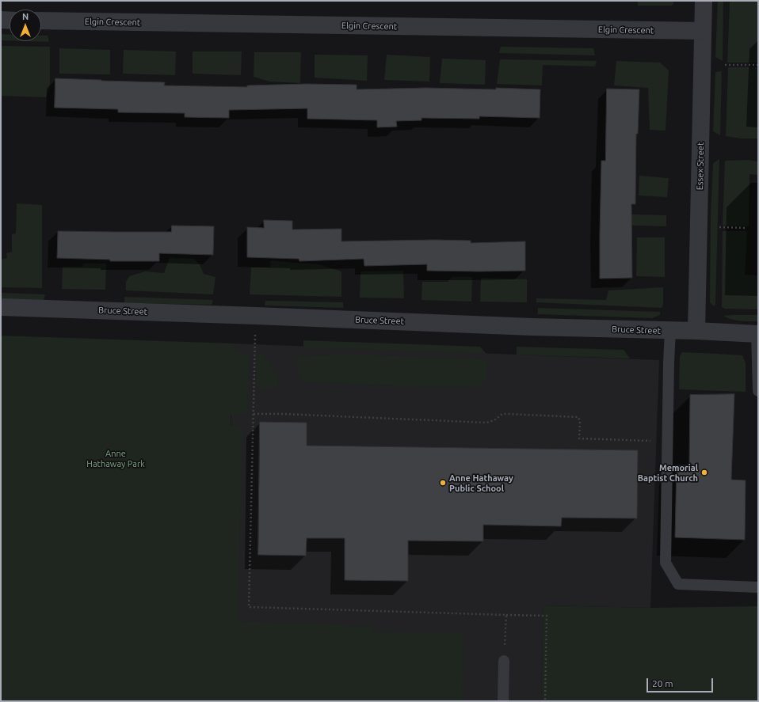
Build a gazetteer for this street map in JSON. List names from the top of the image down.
{
  "streets": {
    "street": ["Elgin Crescent", "Essex Street", "Bruce Street"]
  },
  "crossings": [
    ["Elgin Crescent", "Essex Street"],
    ["Essex Street", "Bruce Street"]
  ],
  "parks": ["Anne Hathaway Park"],
  "places": ["Memorial Baptist Church", "Anne Hathaway Public School"],
  "scale_bar": "20 m",
  "north": "top"
}
